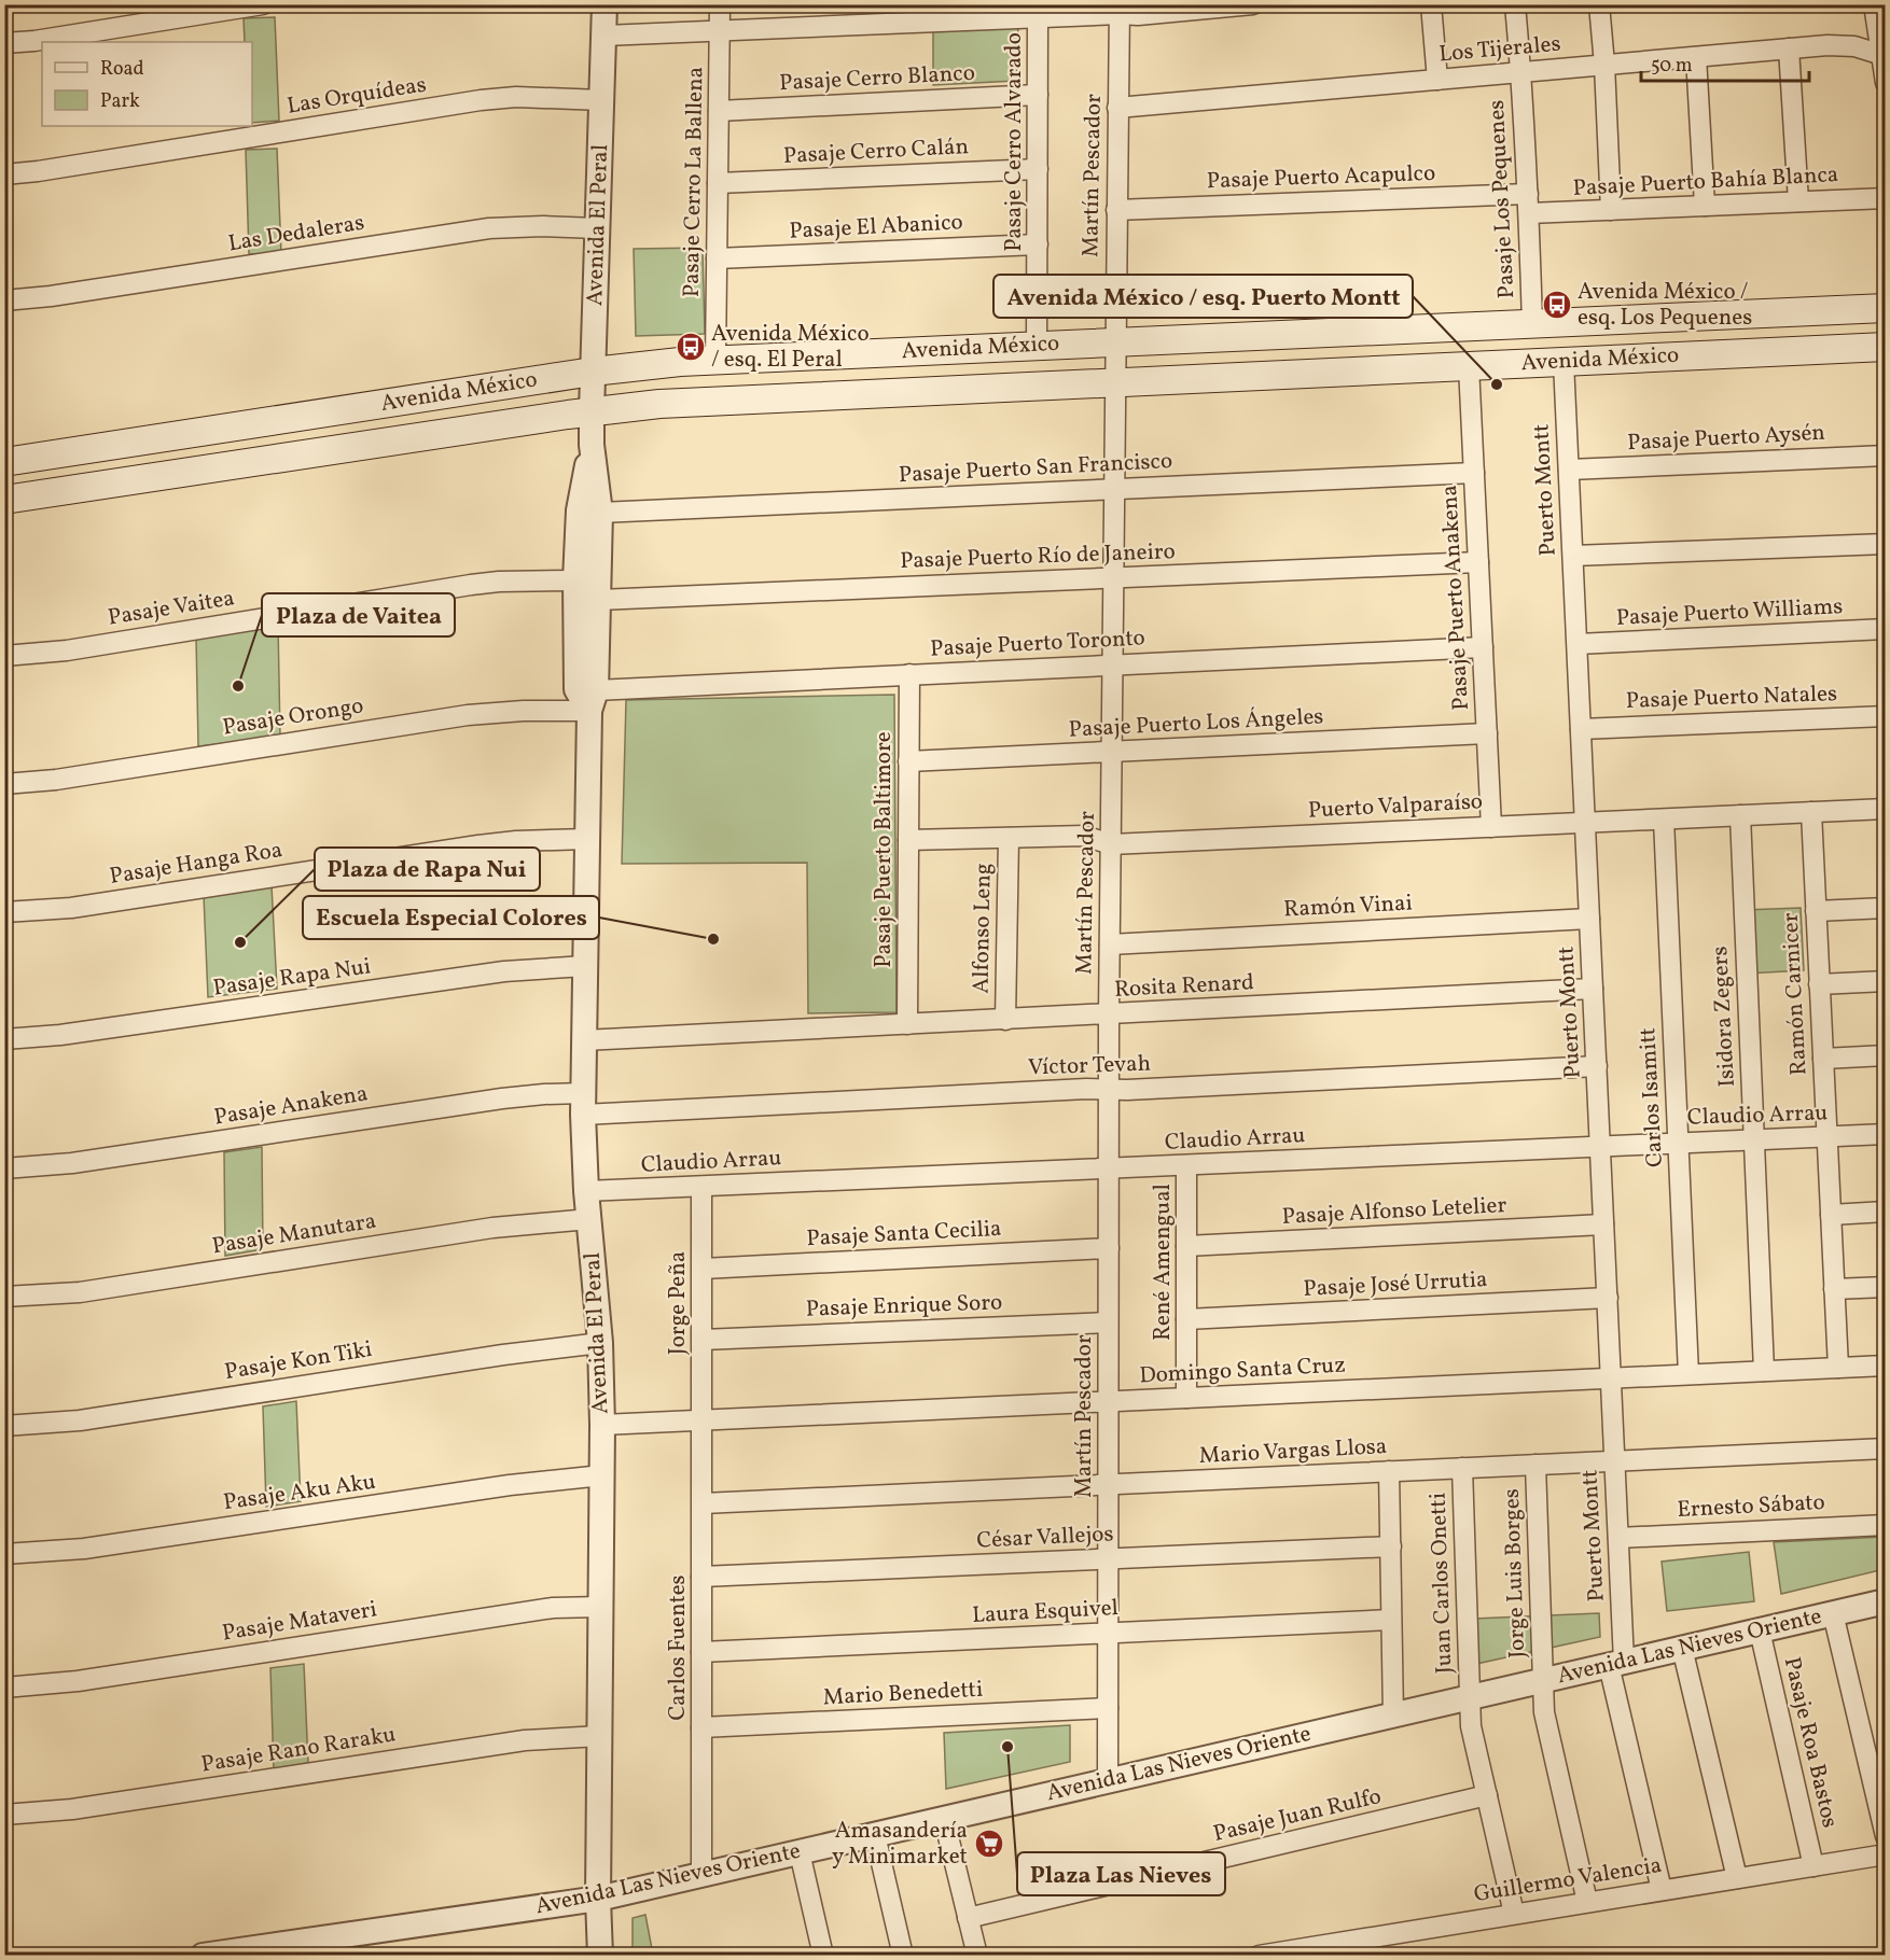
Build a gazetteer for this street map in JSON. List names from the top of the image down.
{
  "streets": {
    "main road": ["Avenida México"],
    "street": [
      "Los Tijerales",
      "Pasaje Cerro Blanco",
      "Las Orquídeas",
      "Pasaje Cerro Alvarado",
      "Pasaje Cerro Calán",
      "Martín Pescador",
      "Pasaje Puerto Acapulco",
      "Pasaje Cerro La Ballena",
      "Pasaje Puerto Bahía Blanca",
      "Pasaje Los Pequenes",
      "Avenida El Peral",
      "Pasaje El Abanico",
      "Las Dedaleras",
      "Pasaje Puerto Aysén",
      "Pasaje Puerto San Francisco",
      "Puerto Montt",
      "Pasaje Puerto Río de Janeiro",
      "Pasaje Puerto Anakena",
      "Pasaje Vaitea",
      "Pasaje Puerto Williams",
      "Pasaje Puerto Toronto",
      "Pasaje Puerto Natales",
      "Pasaje Orongo",
      "Pasaje Puerto Los Ángeles",
      "Puerto Valparaíso",
      "Pasaje Puerto Baltimore",
      "Pasaje Hanga Roa",
      "Ramón Vinai",
      "Alfonso Leng",
      "Pasaje Rapa Nui",
      "Rosita Renard",
      "Ramón Carnicer",
      "Isidora Zegers",
      "Víctor Tevah",
      "Carlos Isamitt",
      "Pasaje Anakena",
      "Claudio Arrau",
      "Pasaje Alfonso Letelier",
      "Pasaje Manutara",
      "Pasaje Santa Cecilia",
      "René Amengual",
      "Pasaje José Urrutia",
      "Jorge Peña",
      "Pasaje Enrique Soro",
      "Pasaje Kon Tiki",
      "Domingo Santa Cruz",
      "Mario Vargas Llosa",
      "Pasaje Aku Aku",
      "Ernesto Sábato",
      "César Vallejos",
      "Jorge Luis Borges",
      "Juan Carlos Onetti",
      "Laura Esquivel",
      "Pasaje Mataveri",
      "Avenida Las Nieves Oriente",
      "Carlos Fuentes",
      "Mario Benedetti",
      "Pasaje Roa Bastos",
      "Pasaje Rano Raraku",
      "Pasaje Juan Rulfo",
      "Guillermo Valencia"
    ]
  },
  "crossings": [
    ["Los Tijerales", "Martín Pescador"],
    ["Los Tijerales", "Pasaje Los Pequenes"],
    ["Pasaje Cerro Blanco", "Pasaje Cerro Alvarado"],
    ["Pasaje Cerro Blanco", "Pasaje Cerro La Ballena"],
    ["Las Orquídeas", "Avenida El Peral"],
    ["Pasaje Cerro Alvarado", "Pasaje Cerro Calán"],
    ["Pasaje Cerro Alvarado", "Pasaje El Abanico"],
    ["Pasaje Cerro Alvarado", "Avenida México"],
    ["Pasaje Cerro Calán", "Pasaje Cerro La Ballena"],
    ["Martín Pescador", "Pasaje Puerto Acapulco"],
    ["Martín Pescador", "Avenida México"],
    ["Martín Pescador", "Pasaje Puerto San Francisco"],
    ["Martín Pescador", "Pasaje Puerto Río de Janeiro"],
    ["Martín Pescador", "Pasaje Puerto Toronto"],
    ["Martín Pescador", "Pasaje Puerto Los Ángeles"],
    ["Martín Pescador", "Puerto Valparaíso"],
    ["Martín Pescador", "Ramón Vinai"],
    ["Martín Pescador", "Rosita Renard"],
    ["Martín Pescador", "Víctor Tevah"],
    ["Martín Pescador", "Claudio Arrau"],
    ["Martín Pescador", "Pasaje Santa Cecilia"],
    ["Martín Pescador", "Pasaje Enrique Soro"],
    ["Martín Pescador", "Domingo Santa Cruz"],
    ["Martín Pescador", "Mario Vargas Llosa"],
    ["Martín Pescador", "César Vallejos"],
    ["Martín Pescador", "Laura Esquivel"],
    ["Martín Pescador", "Avenida Las Nieves Oriente"],
    ["Martín Pescador", "Mario Benedetti"],
    ["Pasaje Puerto Acapulco", "Pasaje Los Pequenes"],
    ["Pasaje Cerro La Ballena", "Pasaje El Abanico"],
    ["Pasaje Cerro La Ballena", "Avenida México"],
    ["Pasaje Puerto Bahía Blanca", "Pasaje Los Pequenes"],
    ["Pasaje Los Pequenes", "Avenida México"],
    ["Avenida El Peral", "Las Dedaleras"],
    ["Avenida El Peral", "Avenida México"],
    ["Avenida El Peral", "Pasaje Puerto San Francisco"],
    ["Avenida El Peral", "Pasaje Puerto Río de Janeiro"],
    ["Avenida El Peral", "Pasaje Vaitea"],
    ["Avenida El Peral", "Pasaje Puerto Toronto"],
    ["Avenida El Peral", "Pasaje Orongo"],
    ["Avenida El Peral", "Pasaje Hanga Roa"],
    ["Avenida El Peral", "Pasaje Rapa Nui"],
    ["Avenida El Peral", "Rosita Renard"],
    ["Avenida El Peral", "Víctor Tevah"],
    ["Avenida El Peral", "Pasaje Anakena"],
    ["Avenida El Peral", "Claudio Arrau"],
    ["Avenida El Peral", "Pasaje Manutara"],
    ["Avenida El Peral", "Pasaje Kon Tiki"],
    ["Avenida El Peral", "Domingo Santa Cruz"],
    ["Avenida El Peral", "Pasaje Aku Aku"],
    ["Avenida El Peral", "Pasaje Mataveri"],
    ["Avenida El Peral", "Avenida Las Nieves Oriente"],
    ["Avenida El Peral", "Pasaje Rano Raraku"],
    ["Avenida México", "Puerto Montt"],
    ["Avenida México", "Pasaje Puerto Anakena"],
    ["Pasaje Puerto Aysén", "Puerto Montt"],
    ["Pasaje Puerto San Francisco", "Pasaje Puerto Anakena"],
    ["Puerto Montt", "Pasaje Puerto Williams"],
    ["Puerto Montt", "Pasaje Puerto Natales"],
    ["Puerto Montt", "Puerto Valparaíso"],
    ["Puerto Montt", "Ramón Vinai"],
    ["Puerto Montt", "Rosita Renard"],
    ["Puerto Montt", "Víctor Tevah"],
    ["Puerto Montt", "Claudio Arrau"],
    ["Puerto Montt", "Pasaje Alfonso Letelier"],
    ["Puerto Montt", "Pasaje José Urrutia"],
    ["Puerto Montt", "Domingo Santa Cruz"],
    ["Puerto Montt", "Mario Vargas Llosa"],
    ["Puerto Montt", "Ernesto Sábato"],
    ["Puerto Montt", "Avenida Las Nieves Oriente"],
    ["Puerto Montt", "Guillermo Valencia"],
    ["Pasaje Puerto Río de Janeiro", "Pasaje Puerto Anakena"],
    ["Pasaje Puerto Anakena", "Pasaje Puerto Toronto"],
    ["Pasaje Puerto Anakena", "Pasaje Puerto Los Ángeles"],
    ["Pasaje Puerto Anakena", "Puerto Valparaíso"],
    ["Pasaje Puerto Toronto", "Pasaje Orongo"],
    ["Pasaje Puerto Toronto", "Pasaje Puerto Baltimore"],
    ["Pasaje Puerto Los Ángeles", "Pasaje Puerto Baltimore"],
    ["Puerto Valparaíso", "Pasaje Puerto Baltimore"],
    ["Puerto Valparaíso", "Alfonso Leng"],
    ["Puerto Valparaíso", "Ramón Carnicer"],
    ["Puerto Valparaíso", "Isidora Zegers"],
    ["Puerto Valparaíso", "Carlos Isamitt"],
    ["Pasaje Puerto Baltimore", "Rosita Renard"],
    ["Alfonso Leng", "Rosita Renard"],
    ["Ramón Carnicer", "Claudio Arrau"],
    ["Ramón Carnicer", "Domingo Santa Cruz"],
    ["Isidora Zegers", "Claudio Arrau"],
    ["Isidora Zegers", "Domingo Santa Cruz"],
    ["Víctor Tevah", "Pasaje Anakena"],
    ["Carlos Isamitt", "Claudio Arrau"],
    ["Carlos Isamitt", "Domingo Santa Cruz"],
    ["Claudio Arrau", "René Amengual"],
    ["Claudio Arrau", "Jorge Peña"],
    ["Pasaje Alfonso Letelier", "René Amengual"],
    ["Pasaje Santa Cecilia", "Jorge Peña"],
    ["René Amengual", "Pasaje José Urrutia"],
    ["René Amengual", "Domingo Santa Cruz"],
    ["Jorge Peña", "Pasaje Enrique Soro"],
    ["Jorge Peña", "Domingo Santa Cruz"],
    ["Jorge Peña", "Carlos Fuentes"],
    ["Domingo Santa Cruz", "Carlos Fuentes"],
    ["Mario Vargas Llosa", "Jorge Luis Borges"],
    ["Mario Vargas Llosa", "Juan Carlos Onetti"],
    ["Mario Vargas Llosa", "Carlos Fuentes"],
    ["César Vallejos", "Carlos Fuentes"],
    ["Jorge Luis Borges", "Avenida Las Nieves Oriente"],
    ["Jorge Luis Borges", "Guillermo Valencia"],
    ["Juan Carlos Onetti", "Avenida Las Nieves Oriente"],
    ["Juan Carlos Onetti", "Pasaje Juan Rulfo"],
    ["Juan Carlos Onetti", "Guillermo Valencia"],
    ["Laura Esquivel", "Carlos Fuentes"],
    ["Avenida Las Nieves Oriente", "Carlos Fuentes"],
    ["Avenida Las Nieves Oriente", "Pasaje Roa Bastos"],
    ["Carlos Fuentes", "Mario Benedetti"],
    ["Pasaje Roa Bastos", "Guillermo Valencia"]
  ],
  "places": {
    "bus stop": ["Avenida México / esq. Los Pequenes", "Avenida México / esq. El Peral"],
    "other": [
      "Avenida México / esq. Puerto Montt",
      "Plaza de Vaitea",
      "Escuela Especial Colores",
      "Plaza de Rapa Nui",
      "Plaza Las Nieves"
    ],
    "supermarket": ["Amasandería y Minimarket"]
  },
  "legend": ["Road", "Park"],
  "scale_bar": "50 m"
}
